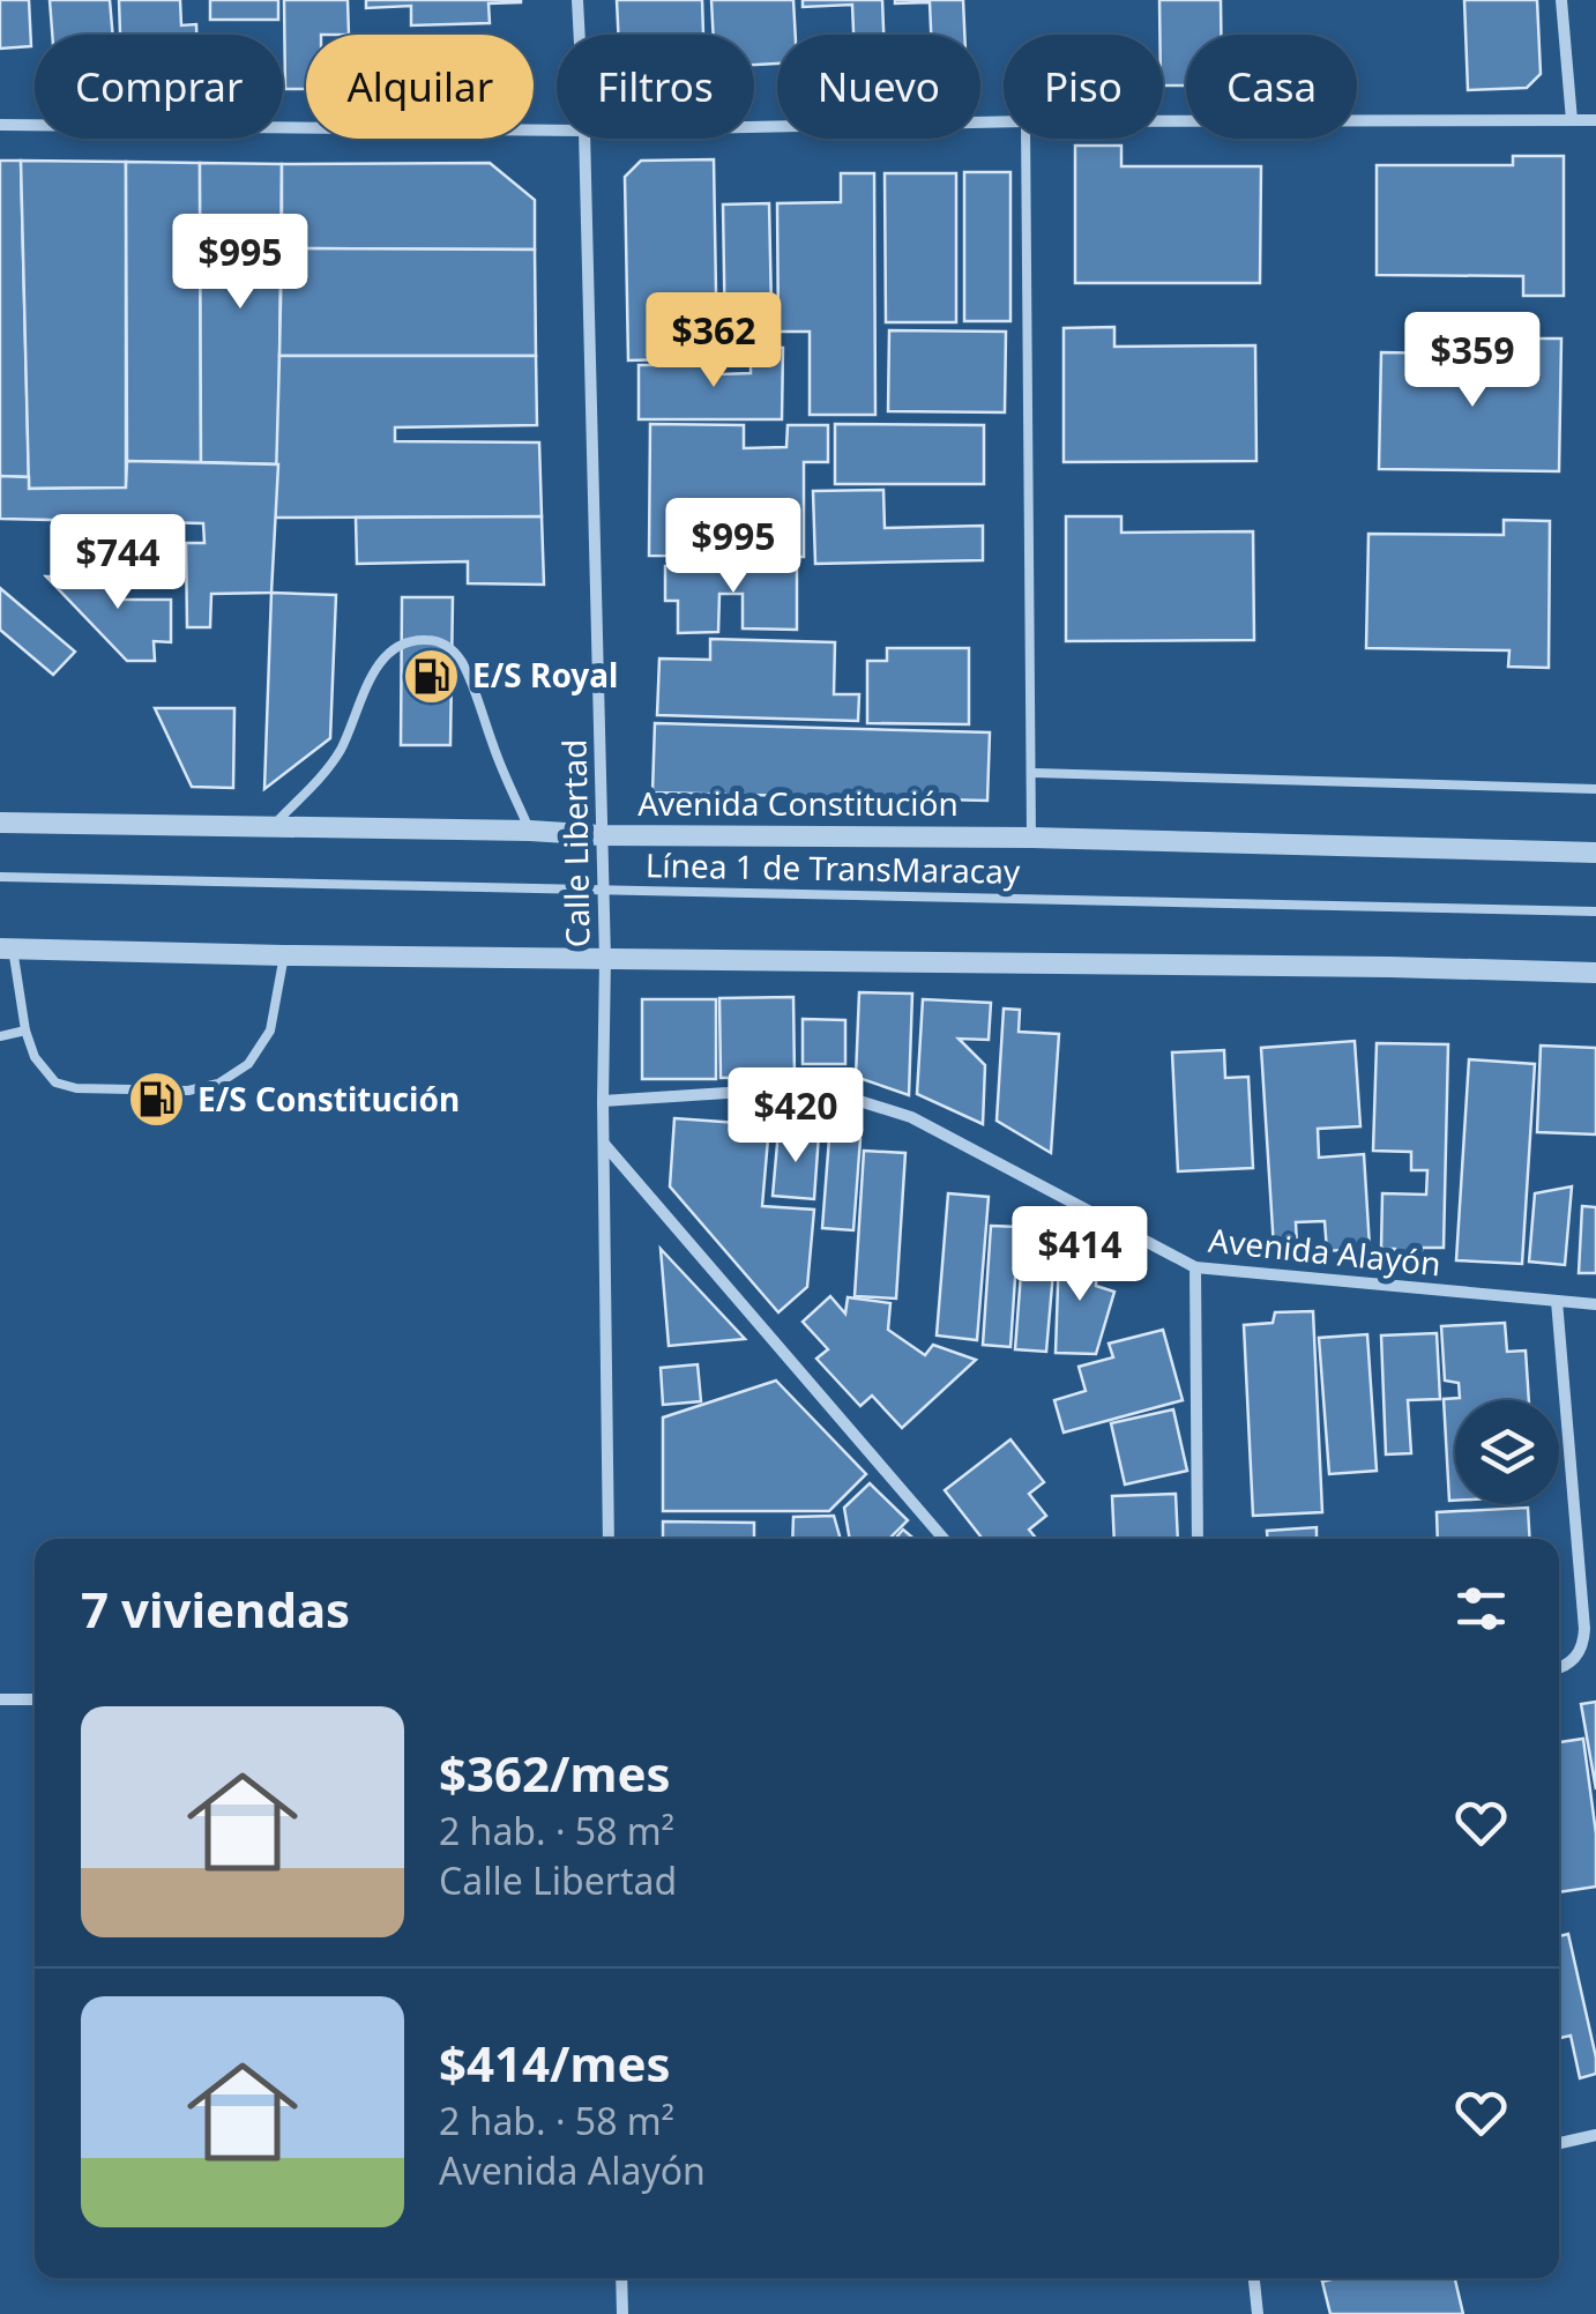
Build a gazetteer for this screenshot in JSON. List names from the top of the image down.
{
  "streets": {
    "street": ["Avenida Constitución", "Calle Libertad", "Avenida Alayón"],
    "lane": ["Línea 1 de TransMaracay"]
  },
  "crossings": [
    ["Avenida Constitución", "Calle Libertad"],
    ["Calle Libertad", "Línea 1 de TransMaracay"],
    ["Calle Libertad", "Avenida Alayón"]
  ],
  "places": {
    "fuel station": ["E/S Royal", "E/S Constitución"]
  },
  "page": {
    "chip": [
      "Comprar",
      "Alquilar",
      "Filtros",
      "Nuevo",
      "Piso",
      "Casa"
    ],
    "price": [
      "$995",
      "$362",
      "$359",
      "$995",
      "$744",
      "$420",
      "$414"
    ],
    "heading": "7 viviendas",
    "list": [
      {
        "name": "$362/mes",
        "note": "2 hab. · 58 m² · Calle Libertad"
      },
      {
        "name": "$414/mes",
        "note": "2 hab. · 58 m² · Avenida Alayón"
      }
    ]
  }
}
